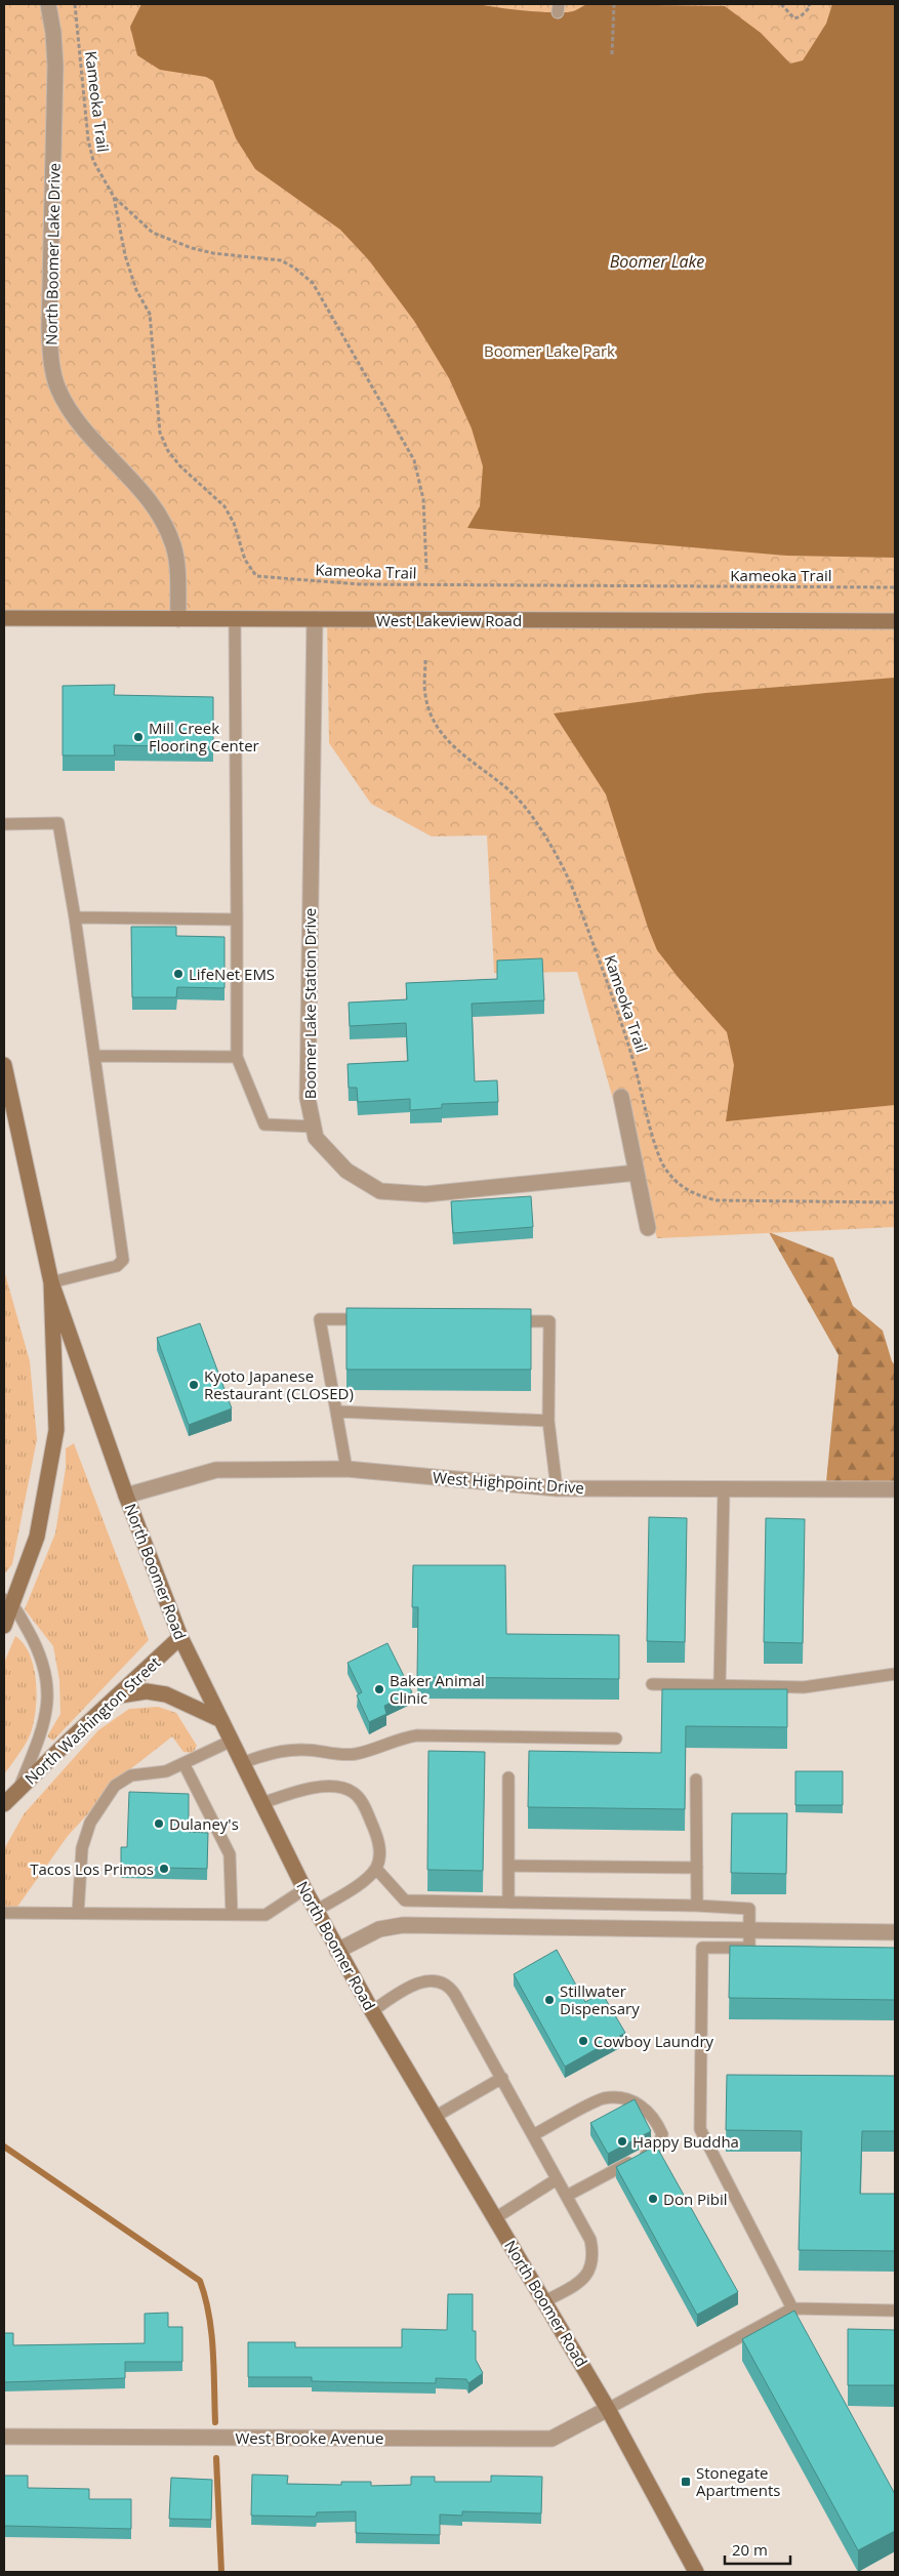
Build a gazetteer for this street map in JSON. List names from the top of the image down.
{
  "streets": {
    "main road": ["West Lakeview Road", "North Boomer Road", "North Washington Street"],
    "street": [
      "North Boomer Lake Drive",
      "Boomer Lake Station Drive",
      "West Highpoint Drive",
      "West Brooke Avenue"
    ],
    "path": ["Kameoka Trail"]
  },
  "crossings": [
    ["North Boomer Lake Drive", "West Lakeview Road"],
    ["West Lakeview Road", "Boomer Lake Station Drive"],
    ["West Highpoint Drive", "North Boomer Road"],
    ["North Boomer Road", "North Washington Street"],
    ["North Boomer Road", "West Brooke Avenue"]
  ],
  "water": ["Boomer Lake"],
  "parks": ["Boomer Lake Park"],
  "places": {
    "other": [
      "Mill Creek Flooring Center",
      "LifeNet EMS",
      "Kyoto Japanese Restaurant (CLOSED)",
      "Baker Animal Clinic",
      "Dulaney's",
      "Tacos Los Primos",
      "Stillwater Dispensary",
      "Cowboy Laundry",
      "Happy Buddha",
      "Don Pibil"
    ],
    "transit": ["Stonegate Apartments"]
  },
  "scale_bar": "20 m"
}
